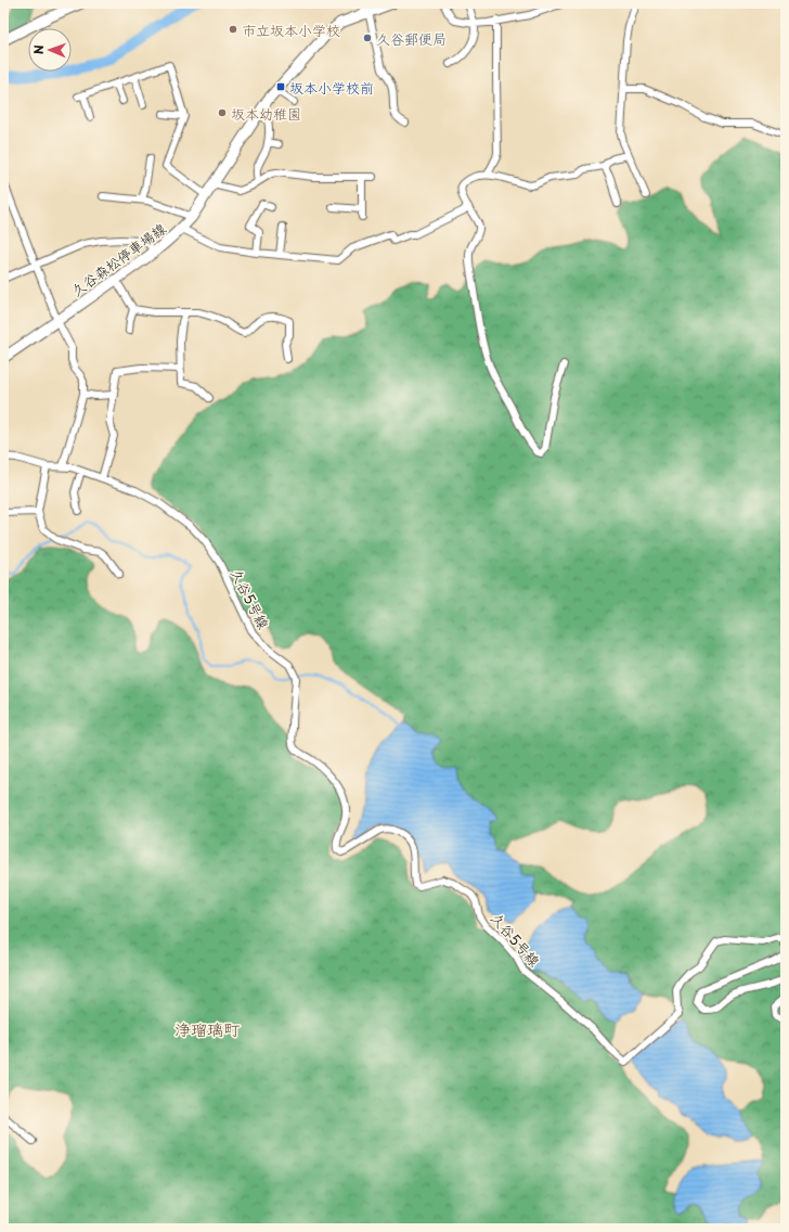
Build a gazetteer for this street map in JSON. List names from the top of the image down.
{
  "streets": {
    "main road": ["久谷森松停車場線"],
    "street": ["久谷5号線"]
  },
  "districts": ["浄瑠璃町"],
  "places": {
    "other": ["市立坂本小学校", "久谷郵便局", "坂本幼稚園"],
    "transit": ["坂本小学校前"]
  },
  "north": "left"
}
